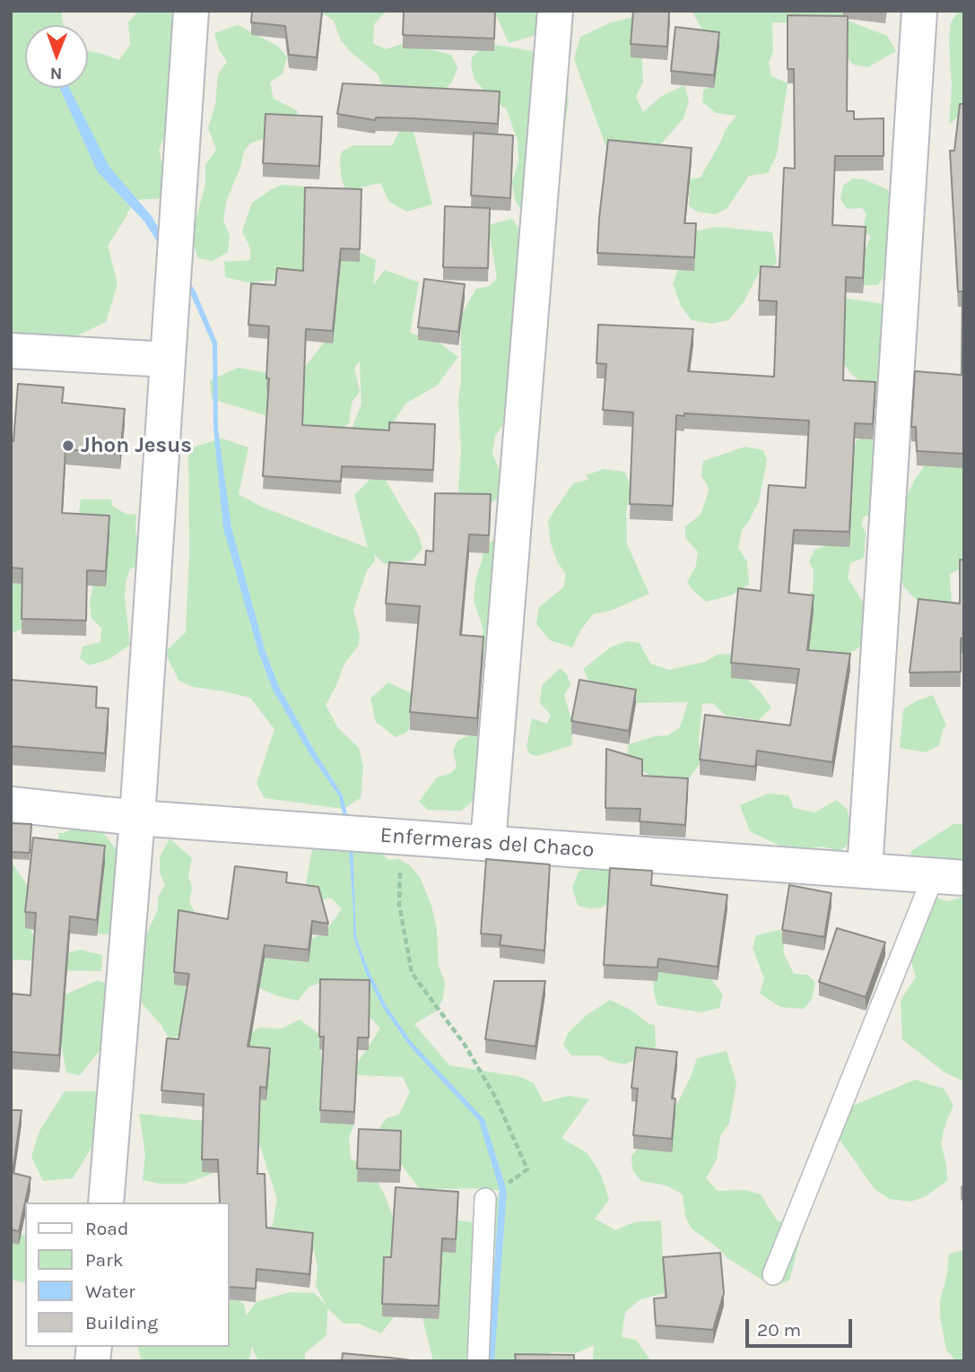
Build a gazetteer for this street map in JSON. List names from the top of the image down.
{
  "streets": {
    "street": ["Enfermeras del Chaco"]
  },
  "places": ["Jhon Jesus"],
  "legend": [
    "Road",
    "Park",
    "Water",
    "Building"
  ],
  "scale_bar": "20 m",
  "north": "bottom"
}
